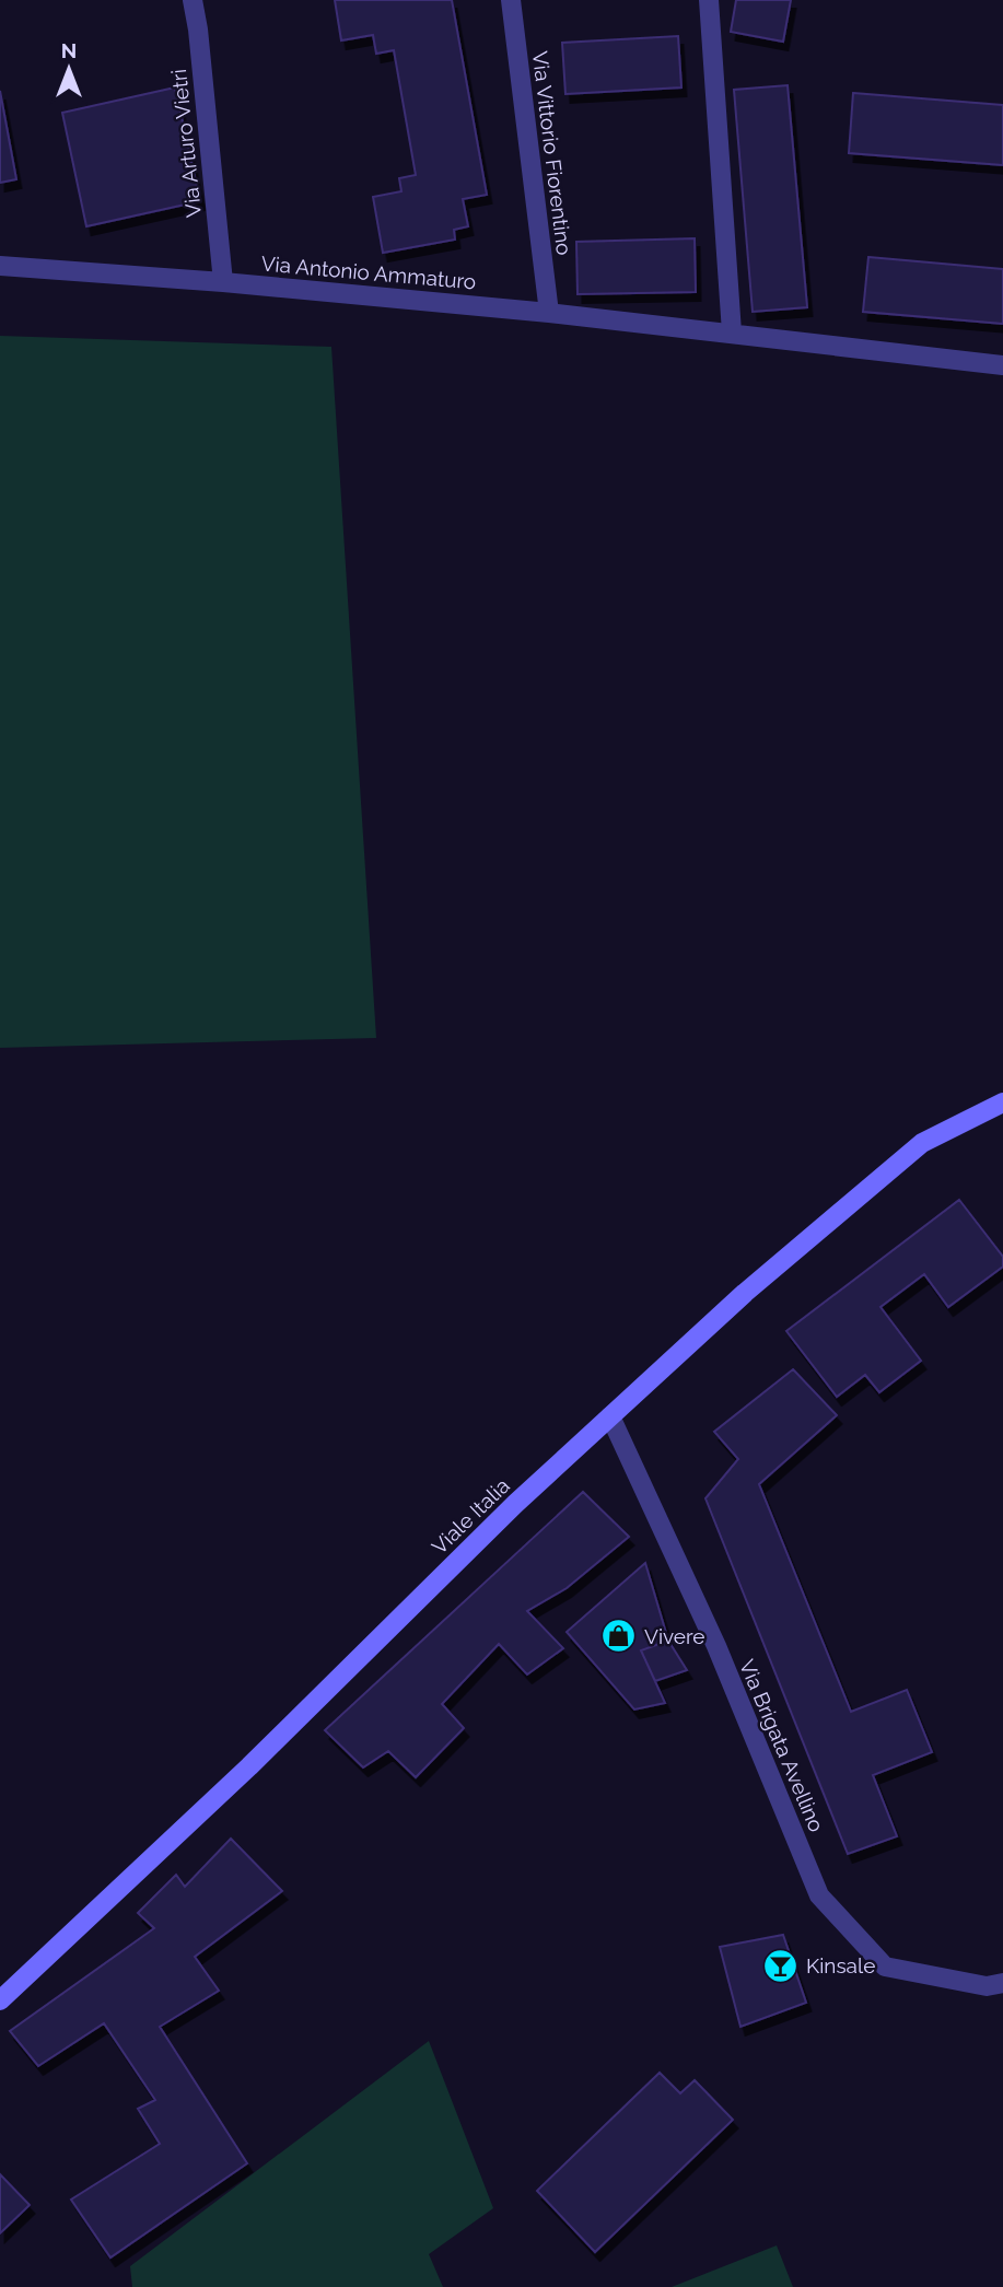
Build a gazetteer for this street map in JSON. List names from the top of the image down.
{
  "streets": {
    "main road": ["Viale Italia"],
    "street": [
      "Via Arturo Vietri",
      "Via Vittorio Fiorentino",
      "Via Antonio Ammaturo",
      "Via Brigata Avellino"
    ]
  },
  "crossings": [
    ["Via Arturo Vietri", "Via Antonio Ammaturo"],
    ["Via Vittorio Fiorentino", "Via Antonio Ammaturo"],
    ["Viale Italia", "Via Brigata Avellino"]
  ],
  "places": {
    "shop": ["Vivere"],
    "bar": ["Kinsale"]
  },
  "north": "top"
}
